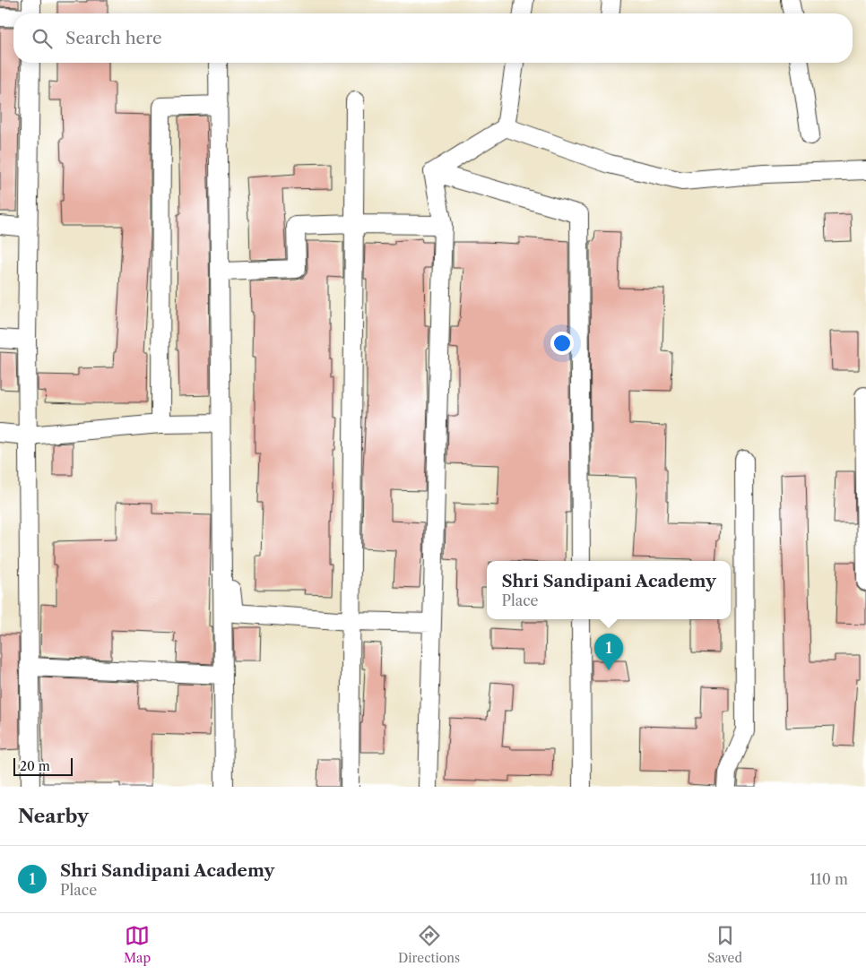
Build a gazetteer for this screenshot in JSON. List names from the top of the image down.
{
  "scale_bar": "20 m",
  "page": {
    "search": "Search here",
    "popup": ["Shri Sandipani Academy", "Place"],
    "pins": "1",
    "scale": "20 m",
    "heading": "Nearby",
    "list": [
      {
        "mark": "1",
        "name": "Shri Sandipani Academy",
        "note": "Place",
        "value": "110 m"
      }
    ],
    "nav": ["Map", "Directions", "Saved"]
  }
}
